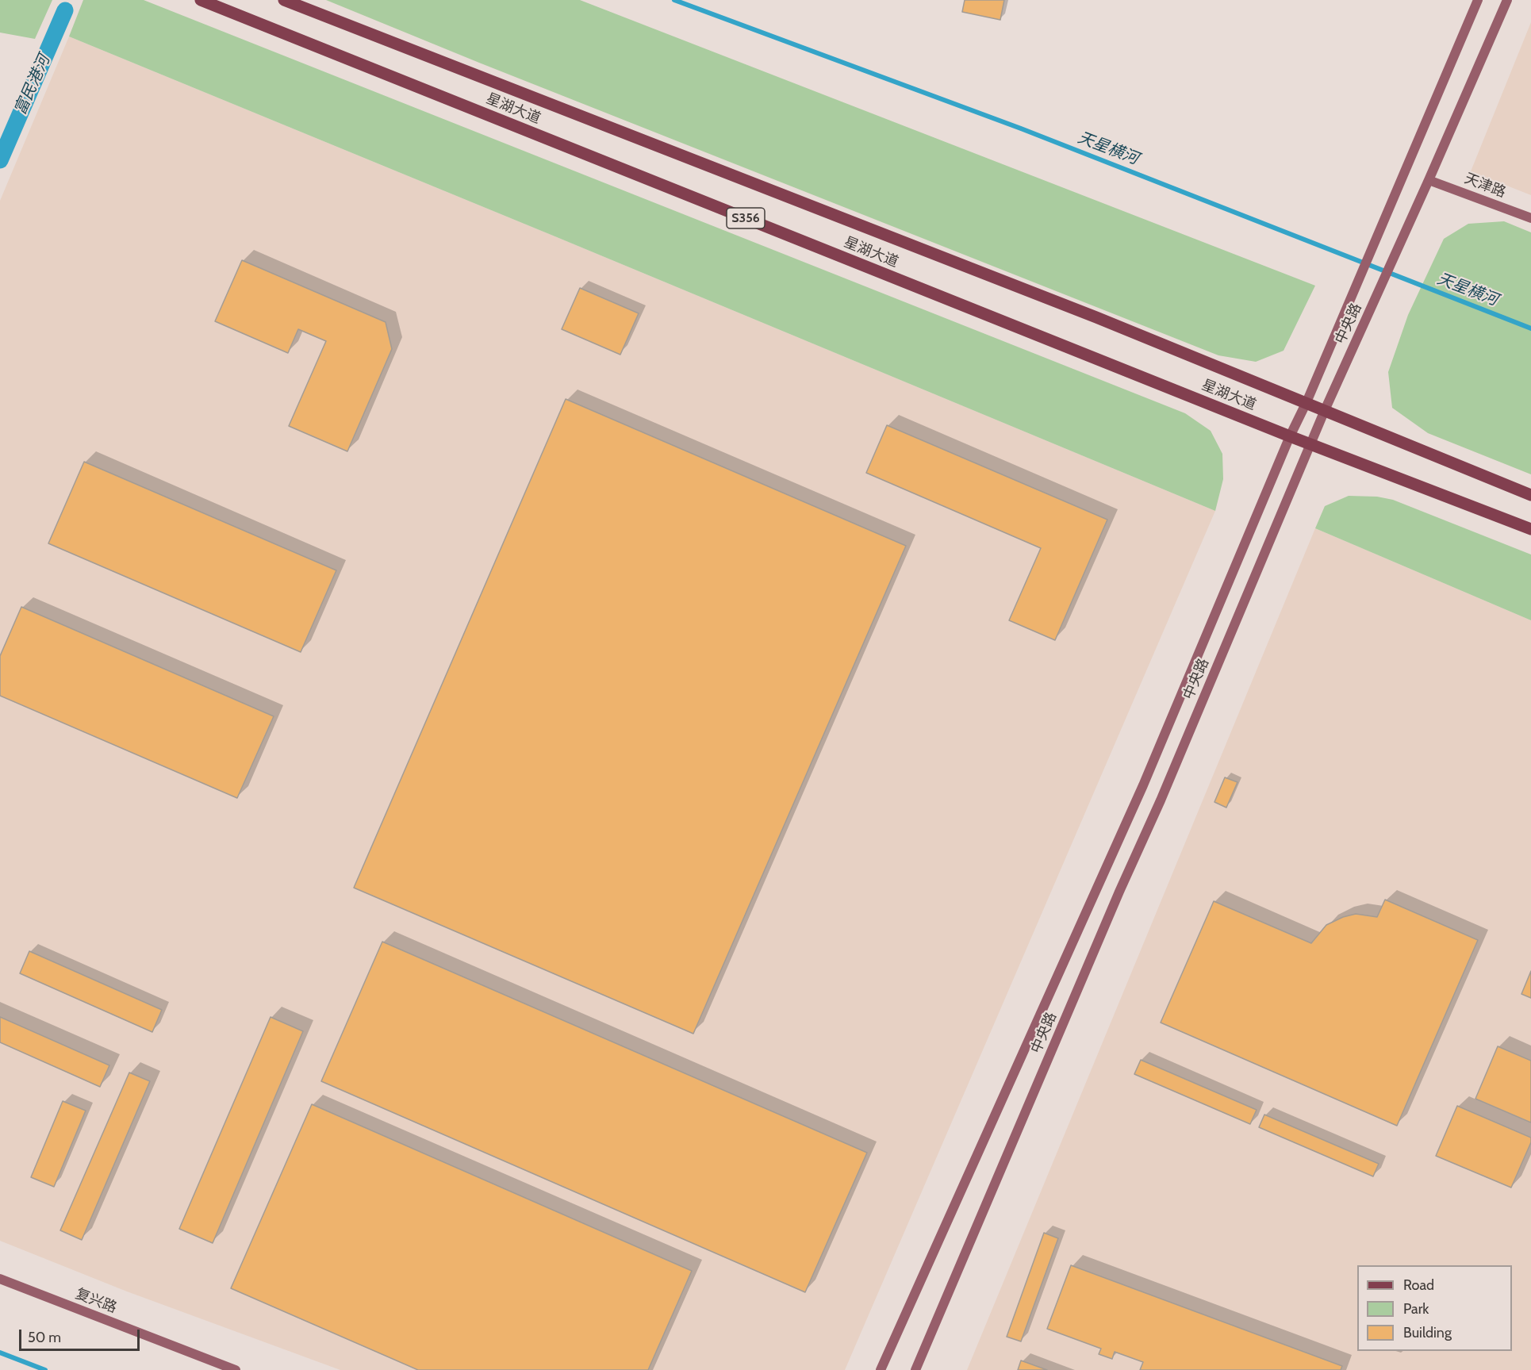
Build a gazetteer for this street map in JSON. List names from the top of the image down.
{
  "streets": {
    "main road": ["星湖大道", "S356"],
    "street": ["天津路", "中央路", "复兴路"]
  },
  "crossings": [
    ["星湖大道", "中央路"],
    ["天津路", "中央路"]
  ],
  "water": ["富民港河", "天星横河"],
  "legend": ["Road", "Park", "Building"],
  "scale_bar": "50 m"
}
